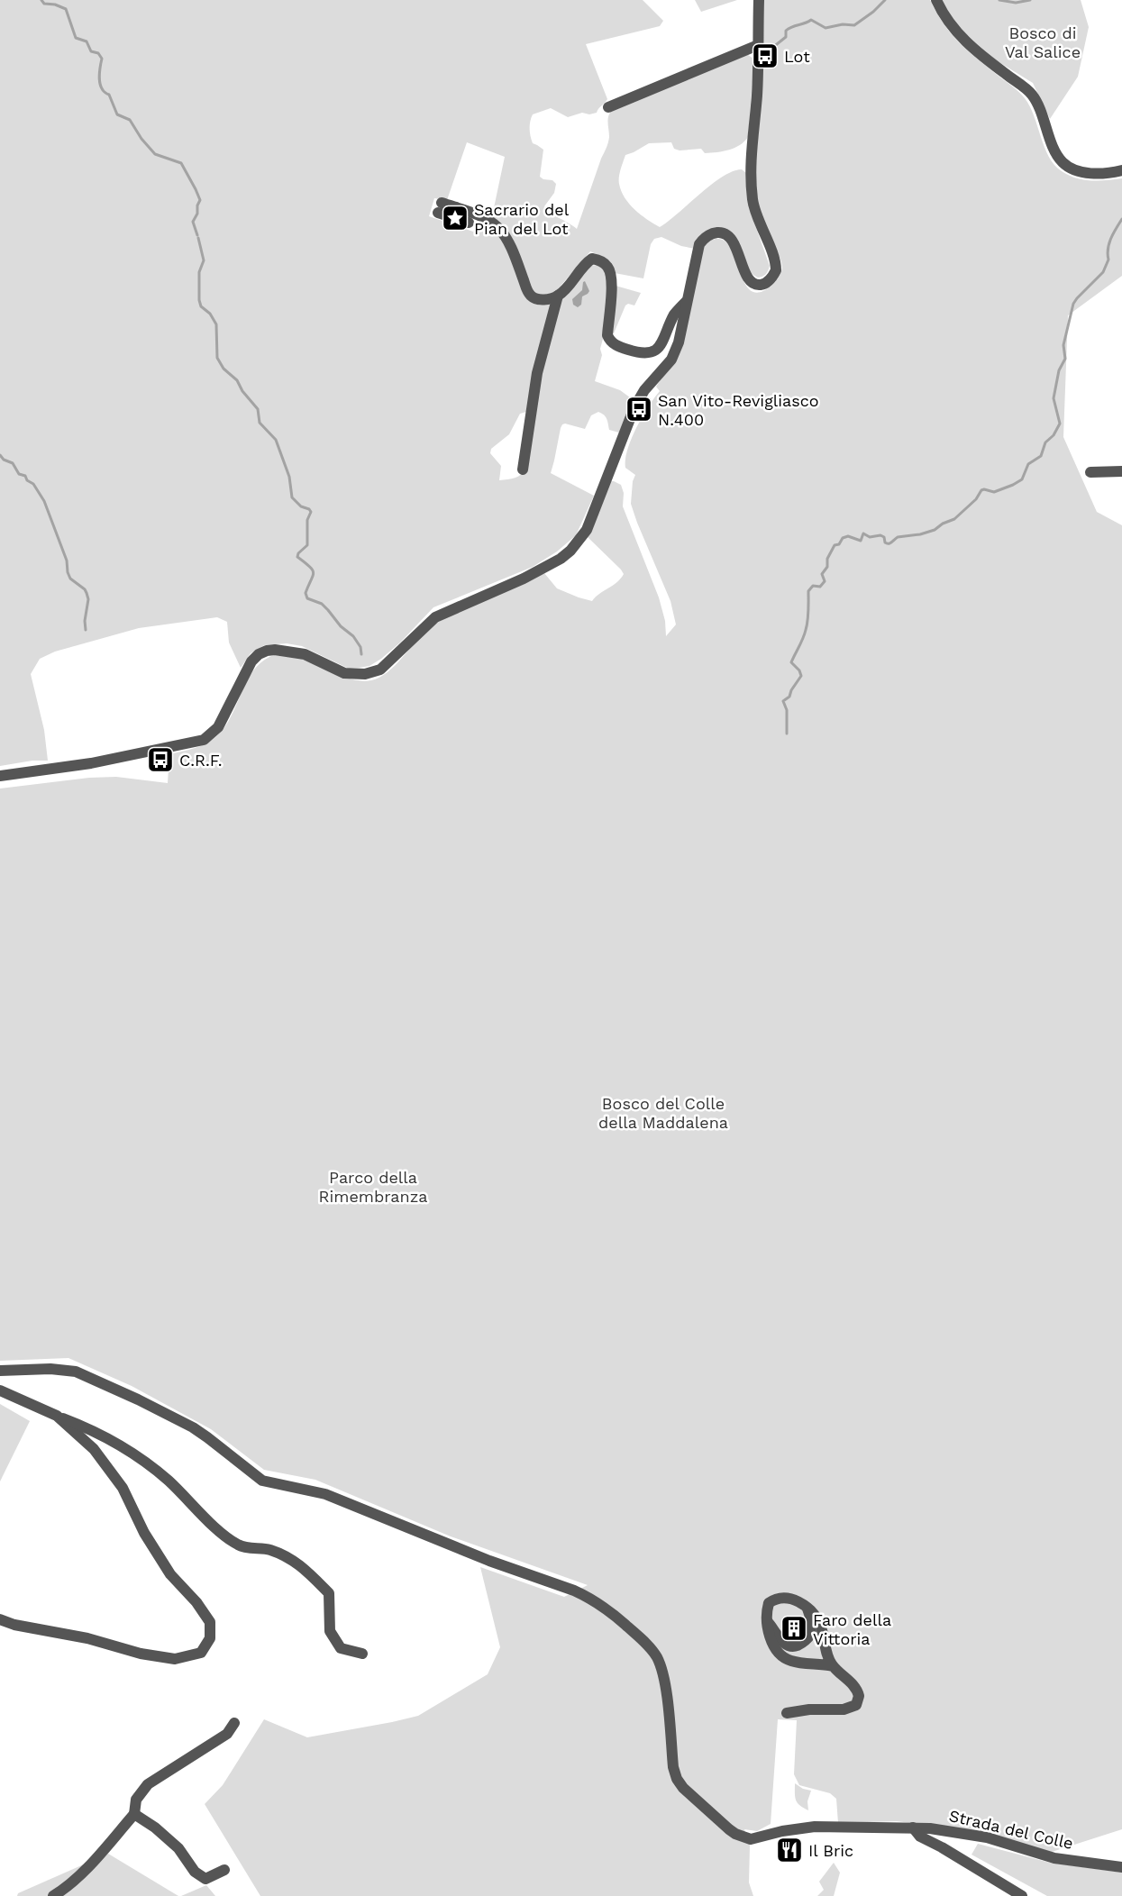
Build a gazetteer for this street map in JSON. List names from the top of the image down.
{
  "streets": {
    "street": ["Strada del Colle"]
  },
  "parks": ["Bosco di Val Salice", "Bosco del Colle della Maddalena", "Parco della Rimembranza"],
  "places": {
    "bus stop": ["Lot", "San Vito-Revigliasco N.400", "C.R.F."],
    "place": ["Sacrario del Pian del Lot"],
    "building": ["Faro della Vittoria"],
    "restaurant": ["Il Bric"]
  }
}
